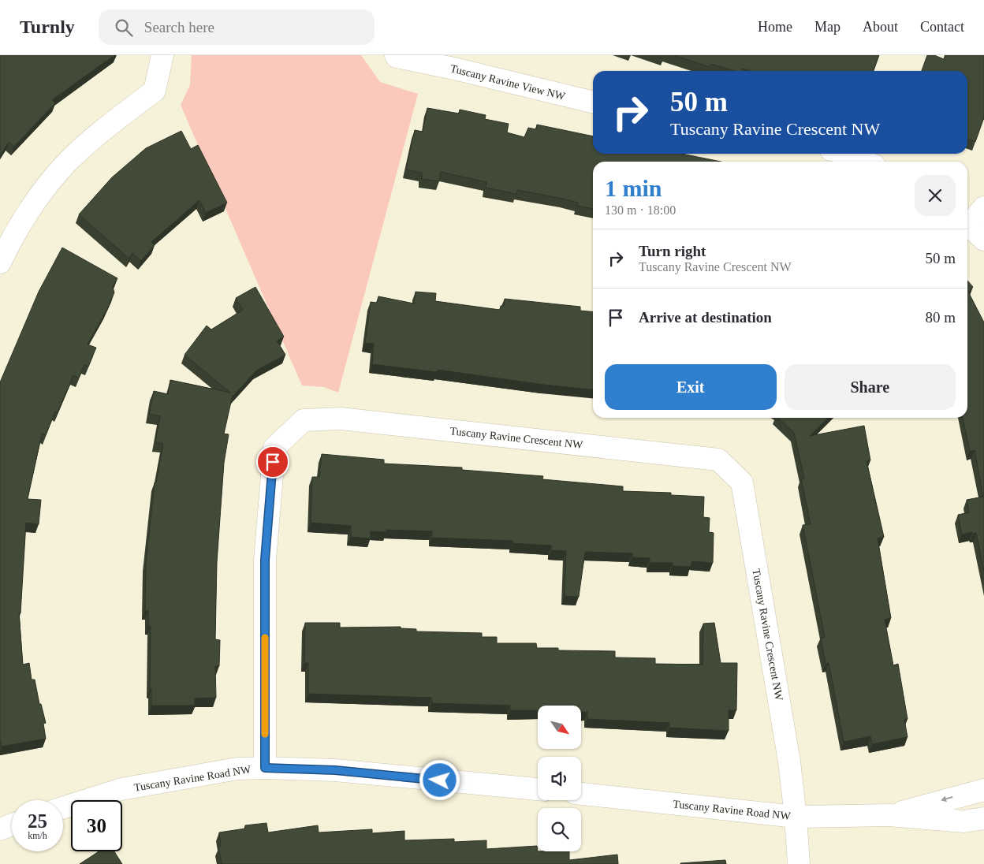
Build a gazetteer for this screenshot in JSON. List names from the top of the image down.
{
  "streets": {
    "street": ["Tuscany Ravine View NW", "Tuscany Ravine Crescent NW", "Tuscany Ravine Road NW"]
  },
  "crossings": [
    ["Tuscany Ravine Crescent NW", "Tuscany Ravine Road NW"]
  ],
  "north": "bottom right",
  "page": {
    "header": "Turnly",
    "search": "Search here",
    "nav": [
      "Home",
      "Map",
      "About",
      "Contact"
    ],
    "turn": ["50 m", "Tuscany Ravine Crescent NW"],
    "heading": ["1 min", "130 m · 18:00"],
    "list": [
      {
        "name": "Turn right",
        "note": "Tuscany Ravine Crescent NW",
        "value": "50 m"
      },
      {
        "name": "Arrive at destination",
        "value": "80 m"
      }
    ],
    "buttons": ["Exit", "Share"],
    "speed": "25 km/h",
    "limit": "30"
  }
}
